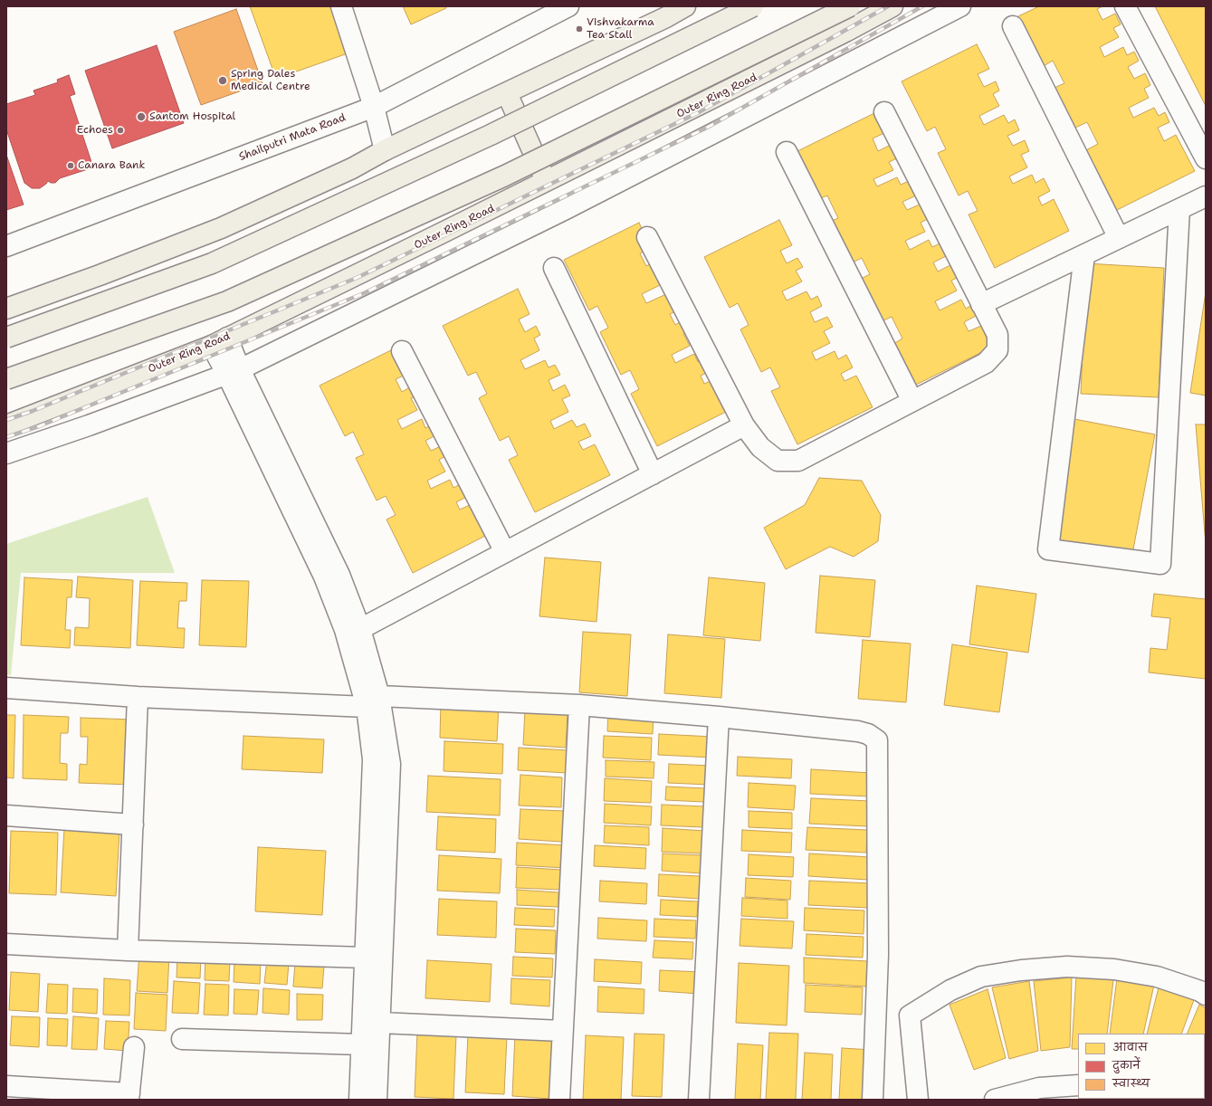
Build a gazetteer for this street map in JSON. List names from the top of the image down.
{
  "streets": {
    "main road": ["Outer Ring Road"],
    "street": ["Shailputri Mata Road"]
  },
  "places": [
    "Vishvakarma Tea Stall",
    "Spring Dales Medical Centre",
    "Santom Hospital",
    "Echoes",
    "Canara Bank"
  ],
  "legend": ["आवास", "दुकानें", "स्वास्थ्य"]
}
